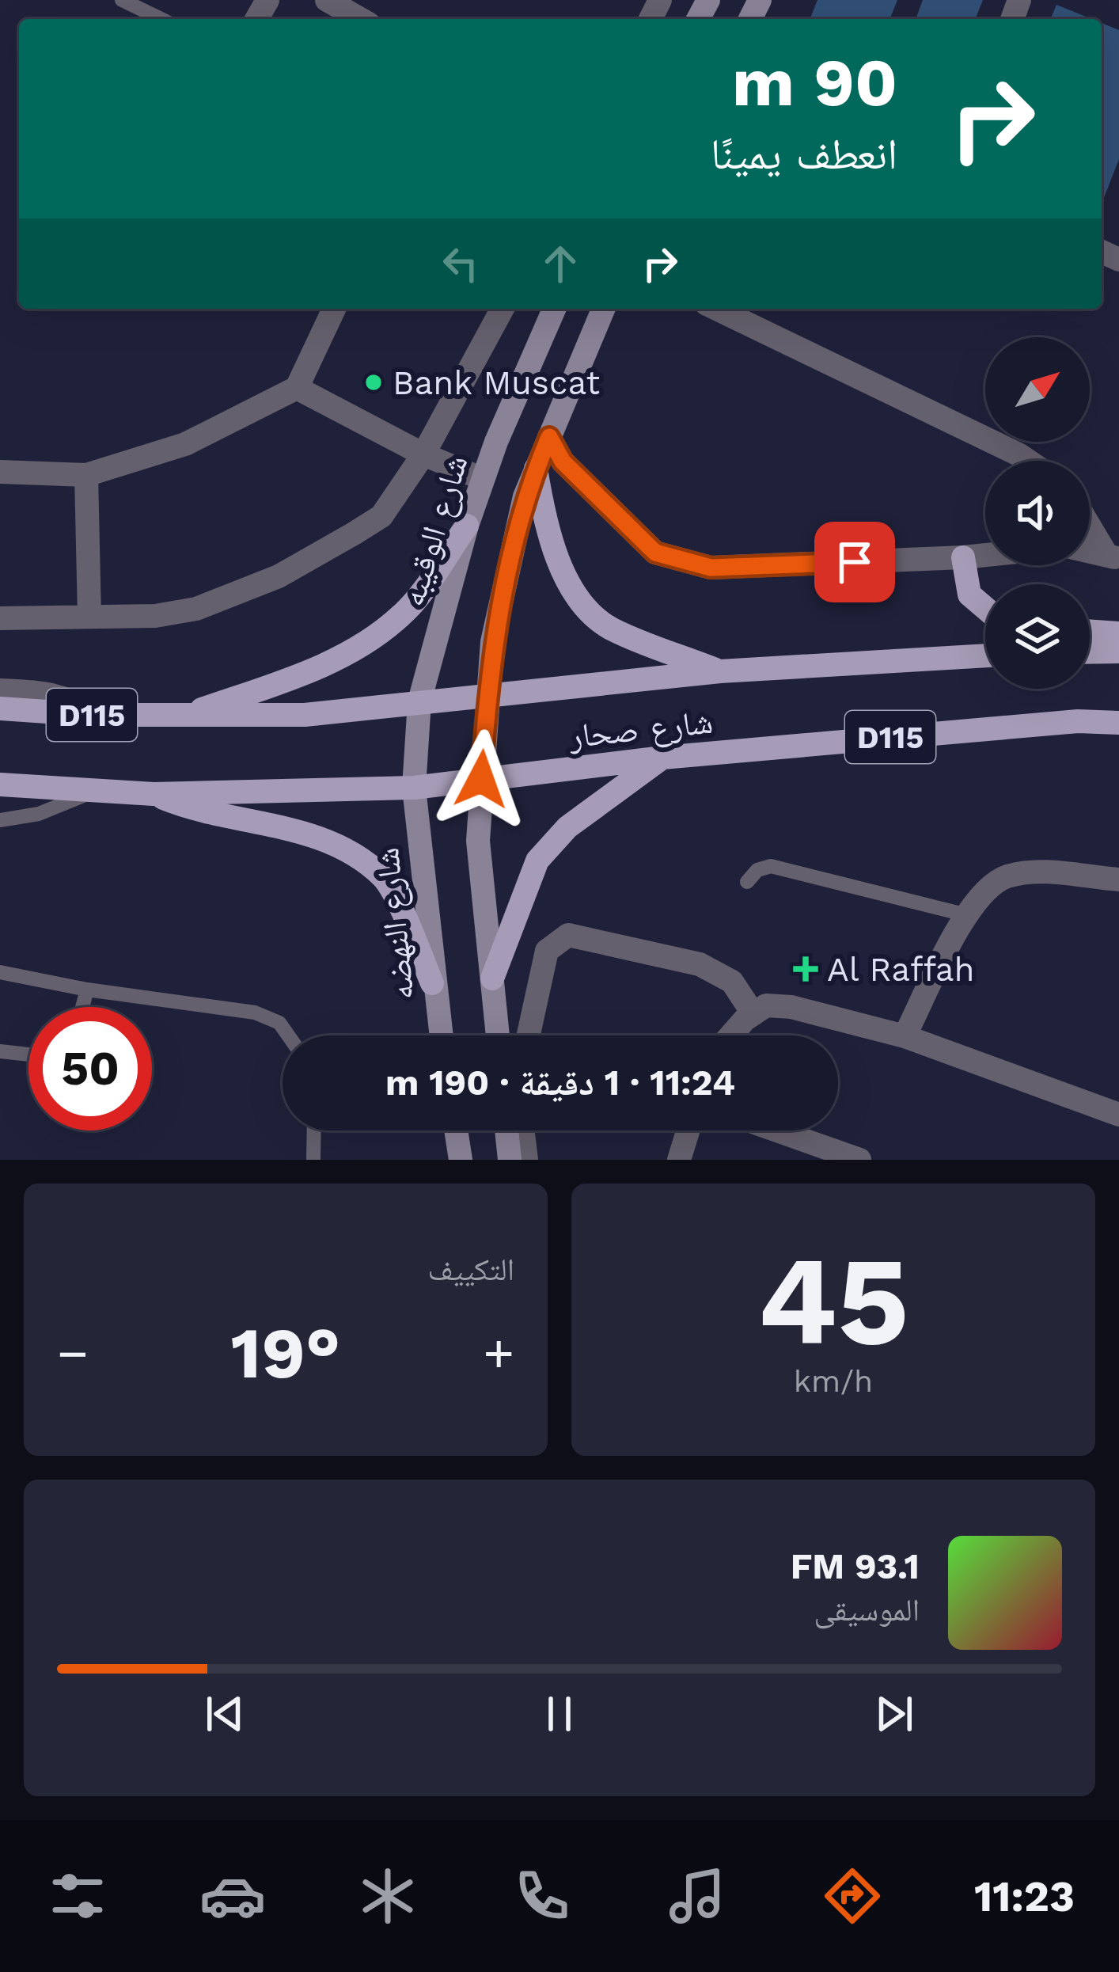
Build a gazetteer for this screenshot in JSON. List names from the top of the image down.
{
  "streets": {
    "main road": [
      "شارع الوقيبه",
      "D115",
      "شارع صحار",
      "شارع النهضه"
    ]
  },
  "crossings": [
    ["شارع الوقيبه", "شارع صحار"],
    ["شارع الوقيبه", "شارع النهضه"],
    ["شارع صحار", "شارع النهضه"]
  ],
  "places": {
    "other": ["Bank Muscat"],
    "health": ["Al Raffah"]
  },
  "north": "top right",
  "page": {
    "turn": ["90 m", "انعطف يمينًا"],
    "limit": "50",
    "trip": "11:24 · 1 دقيقة · 190 m",
    "tile": [
      ["45", "km/h"],
      "التكييف"
    ],
    "heat": ["−", "19°", "+"],
    "song": ["93.1 FM", "الموسيقى"],
    "tabs": "11:23"
  }
}
